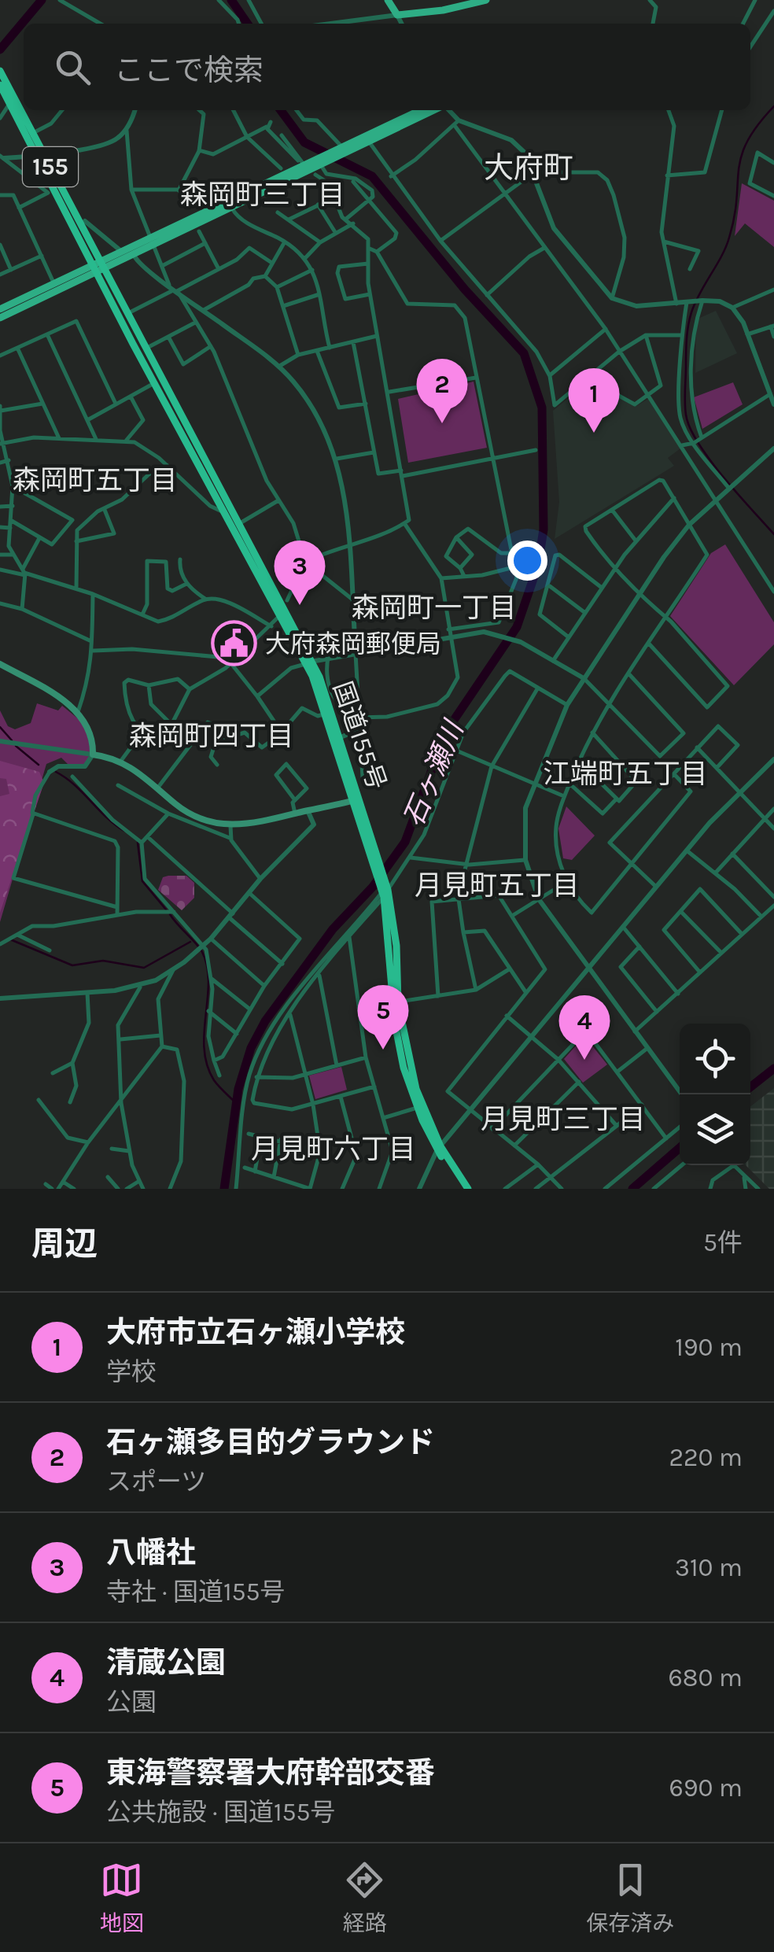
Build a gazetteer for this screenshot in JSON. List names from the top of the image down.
{
  "streets": {
    "highway": ["155", "国道155号"]
  },
  "districts": [
    "大府町",
    "森岡町三丁目",
    "森岡町五丁目",
    "森岡町一丁目",
    "森岡町四丁目",
    "江端町五丁目",
    "月見町五丁目",
    "月見町三丁目",
    "月見町六丁目"
  ],
  "water": ["石ヶ瀬川"],
  "places": {
    "public building": ["大府森岡郵便局"]
  },
  "page": {
    "search": "ここで検索",
    "pins": [
      "2",
      "1",
      "3",
      "5",
      "4"
    ],
    "heading": ["周辺", "5件"],
    "list": [
      {
        "mark": "1",
        "name": "大府市立石ヶ瀬小学校",
        "note": "学校",
        "value": "190 m"
      },
      {
        "mark": "2",
        "name": "石ヶ瀬多目的グラウンド",
        "note": "スポーツ",
        "value": "220 m"
      },
      {
        "mark": "3",
        "name": "八幡社",
        "note": "寺社 · 国道155号",
        "value": "310 m"
      },
      {
        "mark": "4",
        "name": "清蔵公園",
        "note": "公園",
        "value": "680 m"
      },
      {
        "mark": "5",
        "name": "東海警察署大府幹部交番",
        "note": "公共施設 · 国道155号",
        "value": "690 m"
      }
    ],
    "nav": ["地図", "経路", "保存済み"]
  }
}
